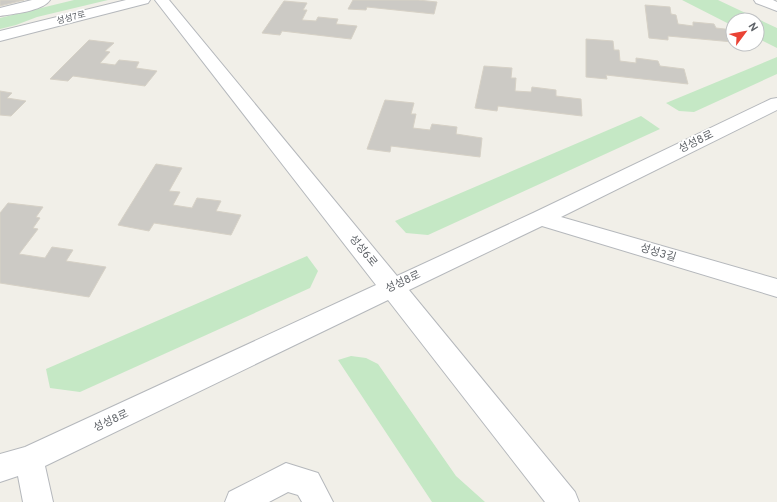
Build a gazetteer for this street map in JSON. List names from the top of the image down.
{
  "streets": {
    "street": [
      "성성7로",
      "성성8로",
      "성성6로",
      "성성3길"
    ]
  },
  "crossings": [
    ["성성8로", "성성6로"],
    ["성성8로", "성성3길"]
  ],
  "north": "top right"
}
